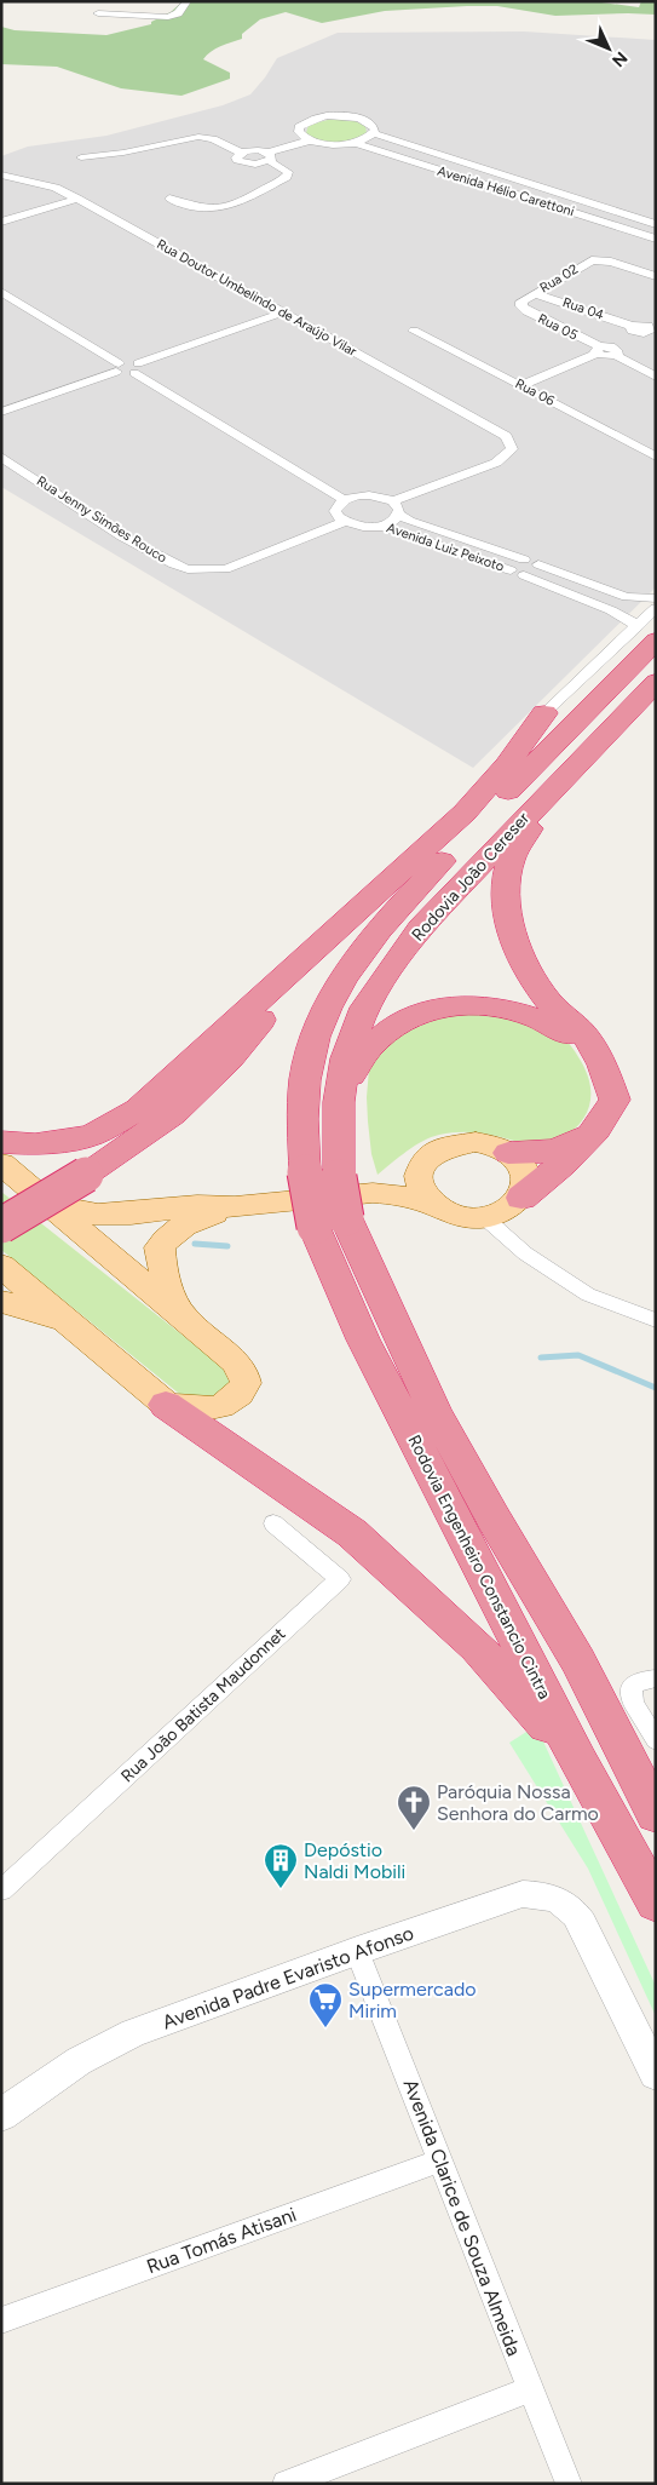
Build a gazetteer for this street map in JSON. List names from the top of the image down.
{
  "streets": {
    "highway": ["Rodovia João Cereser", "Rodovia Engenheiro Constancio Cintra"],
    "street": [
      "Avenida Hélio Carettoni",
      "Rua 02",
      "Rua Doutor Umbelindo de Araújo Vilar",
      "Rua 04",
      "Rua 05",
      "Rua 06",
      "Rua Jenny Simões Rouco",
      "Avenida Luiz Peixoto",
      "Rua João Batista Maudonnet",
      "Avenida Padre Evaristo Afonso",
      "Avenida Clarice de Souza Almeida",
      "Rua Tomás Atisani"
    ]
  },
  "crossings": [
    ["Rua 02", "Rua 04"],
    ["Rua 02", "Rua 05"],
    ["Rua Doutor Umbelindo de Araújo Vilar", "Avenida Luiz Peixoto"],
    ["Rua Jenny Simões Rouco", "Avenida Luiz Peixoto"],
    ["Avenida Luiz Peixoto", "Rodovia João Cereser"],
    ["Rodovia João Cereser", "Rodovia Engenheiro Constancio Cintra"],
    ["Avenida Padre Evaristo Afonso", "Avenida Clarice de Souza Almeida"],
    ["Avenida Clarice de Souza Almeida", "Rua Tomás Atisani"]
  ],
  "places": {
    "church": ["Paróquia Nossa Senhora do Carmo"],
    "building": ["Depóstio Naldi Mobili"],
    "supermarket": ["Supermercado Mirim"]
  },
  "north": "bottom right"
}
